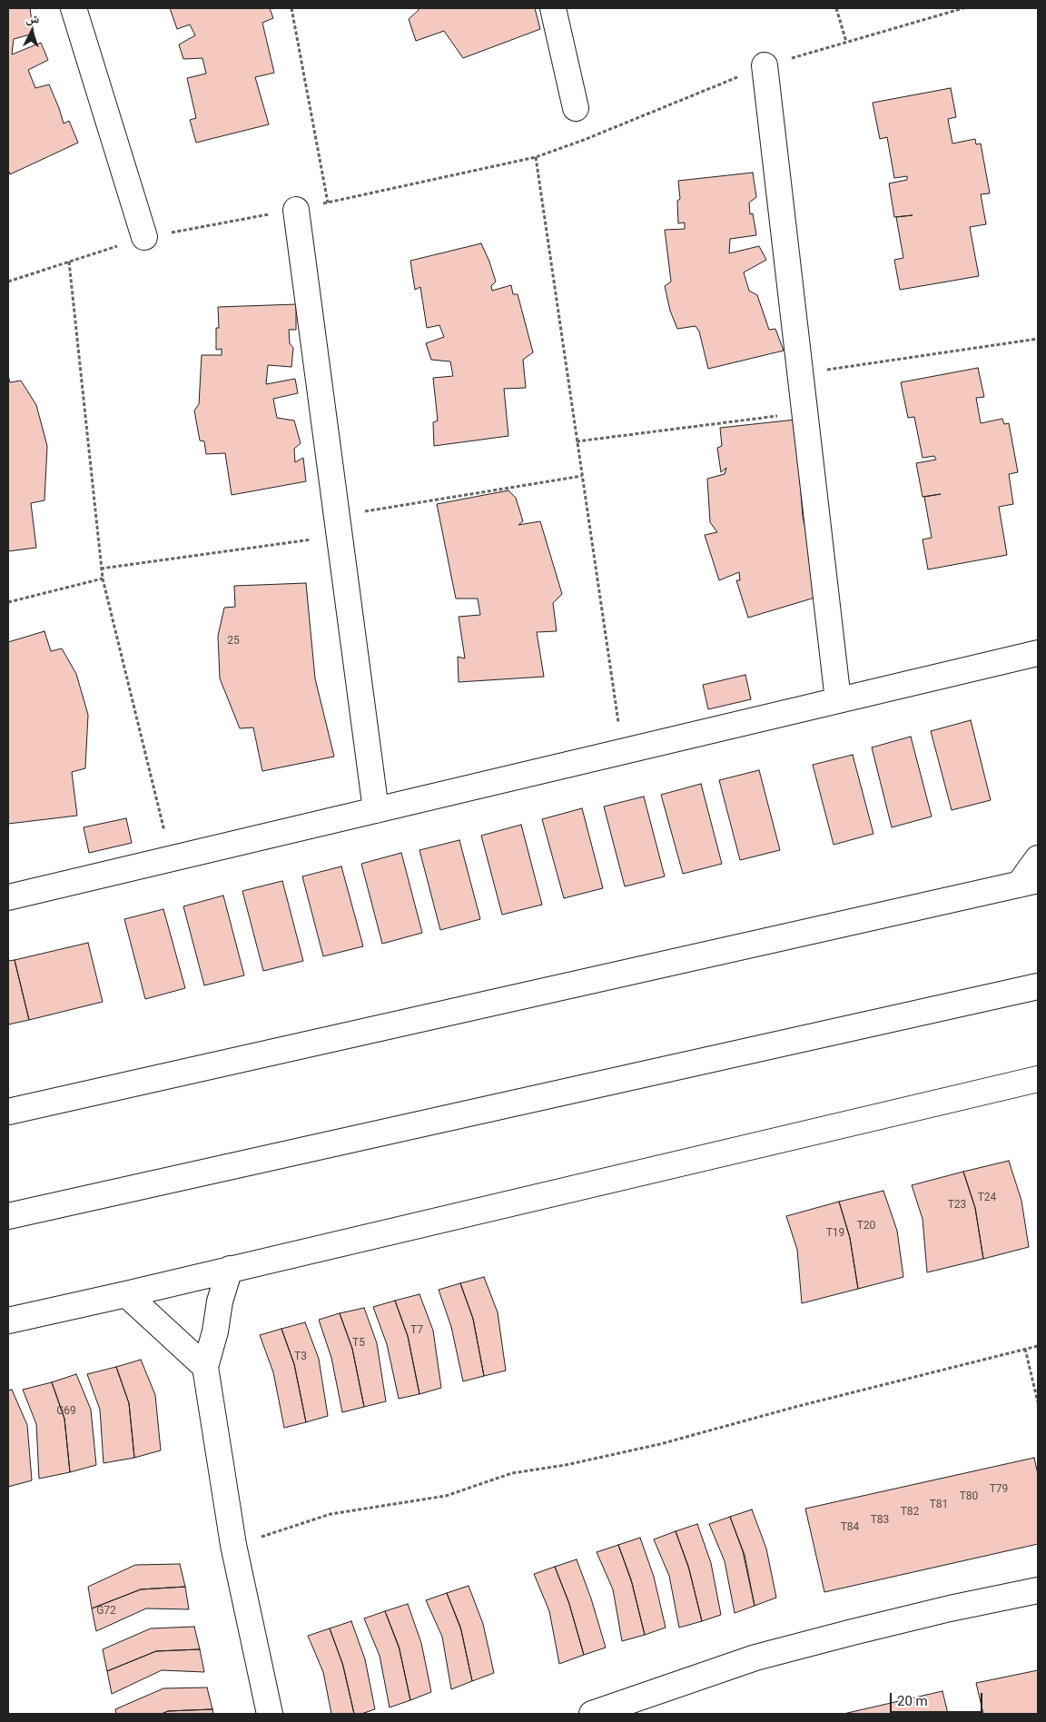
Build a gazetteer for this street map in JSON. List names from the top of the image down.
{
  "house_numbers": [
    "25",
    "T24",
    "T23",
    "T20",
    "T19",
    "T7",
    "T5",
    "T3",
    "G69",
    "T79",
    "T80",
    "T81",
    "T82",
    "T83",
    "T84",
    "G72"
  ],
  "scale_bar": "20 m",
  "north": "top"
}
